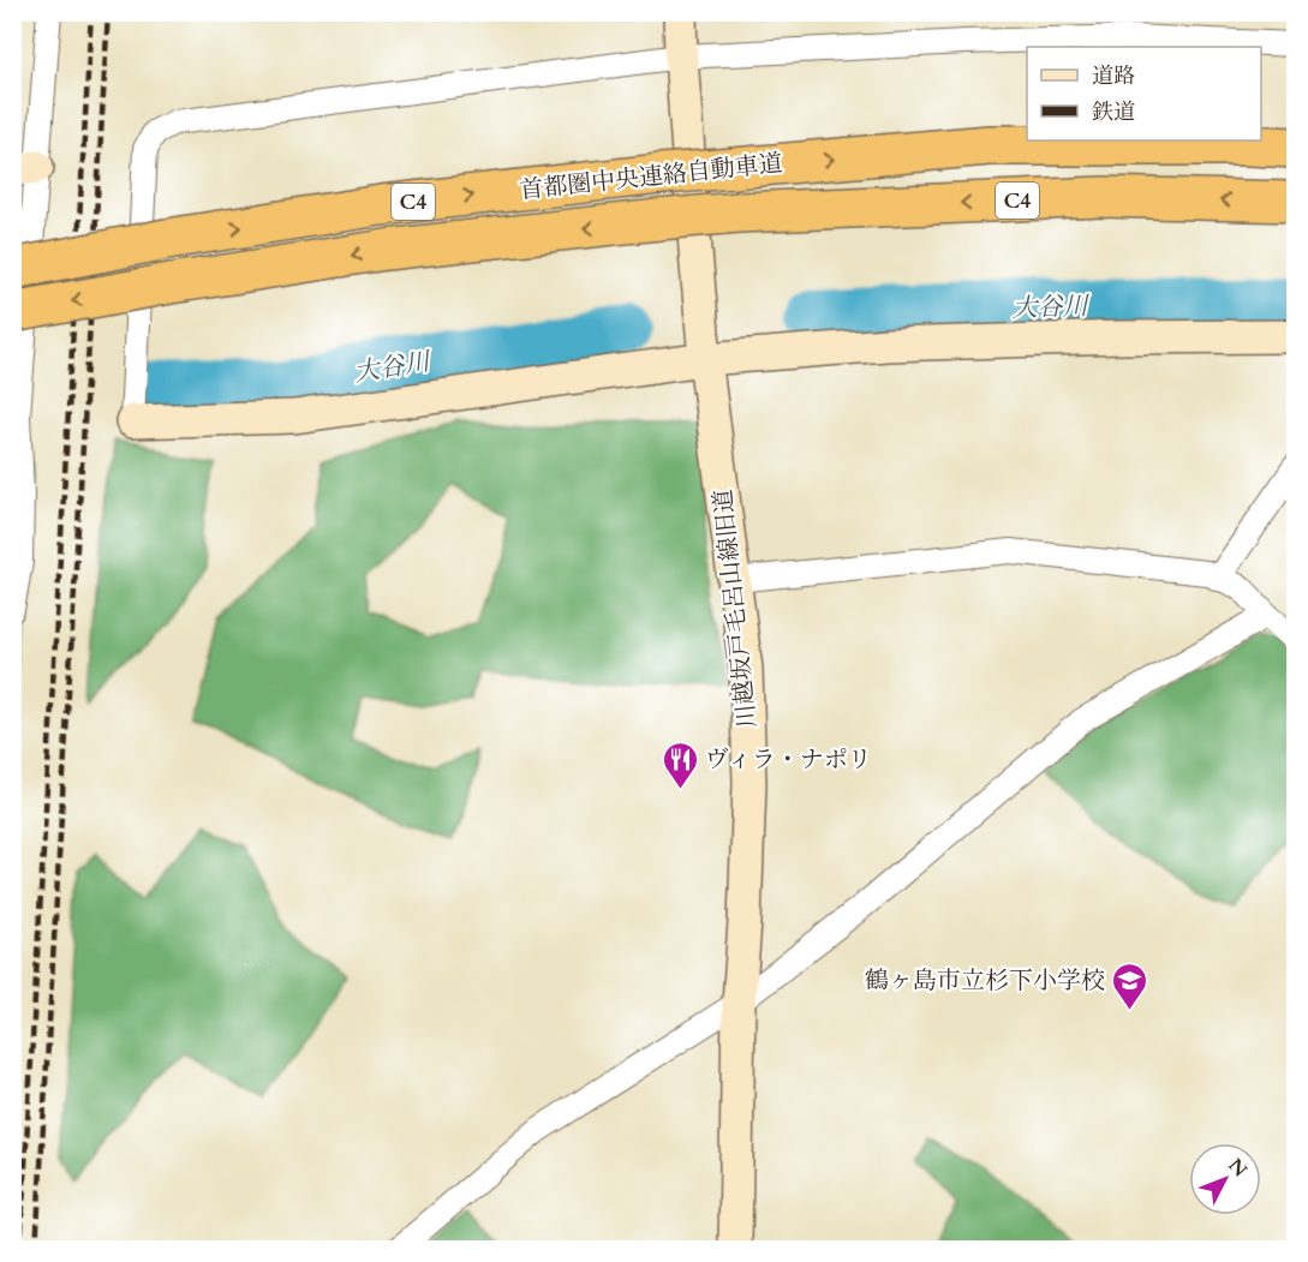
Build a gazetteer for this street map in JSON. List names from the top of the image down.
{
  "streets": {
    "highway": ["首都圏中央連絡自動車道", "C4"],
    "street": ["川越坂戸毛呂山線旧道"]
  },
  "water": ["大谷川"],
  "places": {
    "restaurant": ["ヴィラ・ナポリ"],
    "school or university": ["鶴ヶ島市立杉下小学校"]
  },
  "legend": ["道路", "鉄道"],
  "north": "top right"
}
